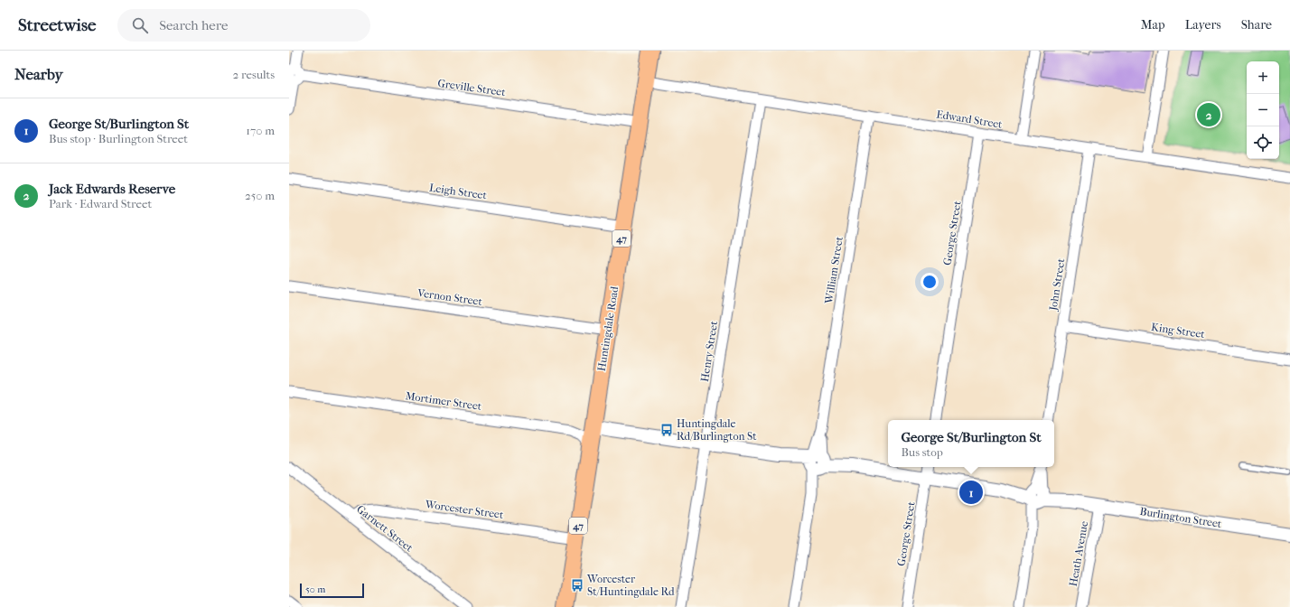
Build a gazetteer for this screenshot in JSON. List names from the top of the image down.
{
  "streets": {
    "main road": ["47", "Huntingdale Road"],
    "street": [
      "Greville Street",
      "Edward Street",
      "Leigh Street",
      "George Street",
      "William Street",
      "John Street",
      "Vernon Street",
      "King Street",
      "Henry Street",
      "Mortimer Street",
      "Worcester Street",
      "Burlington Street",
      "Garnett Street",
      "Heath Avenue"
    ]
  },
  "crossings": [
    ["Greville Street", "Huntingdale Road"],
    ["Edward Street", "George Street"],
    ["Edward Street", "William Street"],
    ["Edward Street", "John Street"],
    ["Edward Street", "Huntingdale Road"],
    ["Edward Street", "Henry Street"],
    ["Leigh Street", "Huntingdale Road"],
    ["George Street", "Burlington Street"],
    ["William Street", "Burlington Street"],
    ["John Street", "King Street"],
    ["Vernon Street", "Huntingdale Road"],
    ["Huntingdale Road", "Mortimer Street"],
    ["Huntingdale Road", "Worcester Street"],
    ["Huntingdale Road", "Burlington Street"],
    ["Henry Street", "Burlington Street"],
    ["Worcester Street", "Garnett Street"],
    ["Burlington Street", "Heath Avenue"]
  ],
  "places": {
    "bus stop": ["Huntingdale Rd/Burlington St", "Worcester St/Huntingdale Rd"]
  },
  "scale_bar": "50 m",
  "page": {
    "header": "Streetwise",
    "search": "Search here",
    "nav": ["Map", "Layers", "Share"],
    "heading": ["Nearby", "2 results"],
    "map_buttons": ["+", "−"],
    "list": [
      {
        "mark": "1",
        "name": "George St/Burlington St",
        "note": "Bus stop · Burlington Street",
        "value": "170 m"
      },
      {
        "mark": "2",
        "name": "Jack Edwards Reserve",
        "note": "Park · Edward Street",
        "value": "250 m"
      }
    ],
    "pins": ["2", "1"],
    "popup": ["George St/Burlington St", "Bus stop"],
    "scale": "50 m"
  }
}
